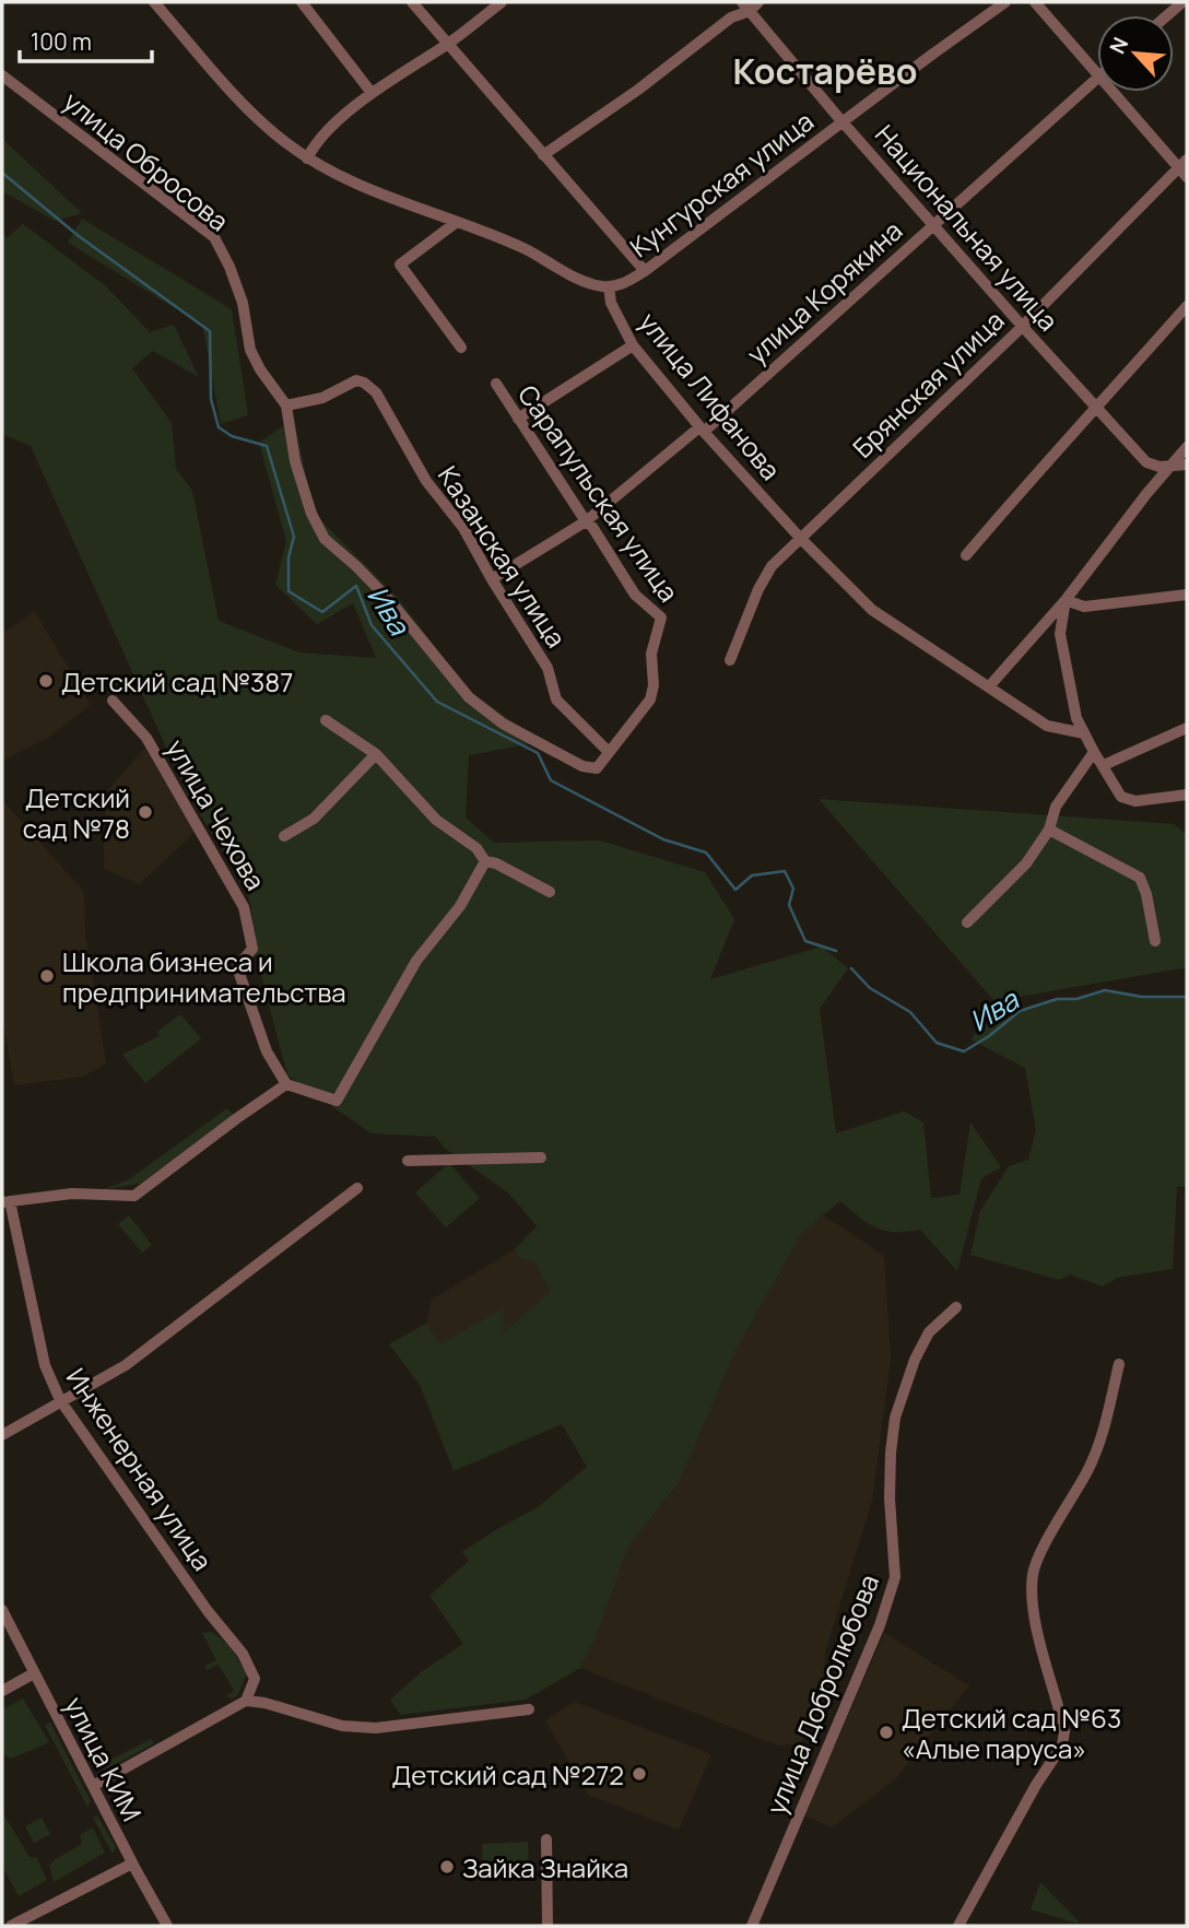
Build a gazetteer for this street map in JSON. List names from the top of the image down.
{
  "streets": {
    "street": [
      "улица Обросова",
      "Кунгурская улица",
      "Национальная улица",
      "улица Корякина",
      "Брянская улица",
      "улица Лифанова",
      "Сарапульская улица",
      "Казанская улица",
      "улица Чехова",
      "Инженерная улица",
      "улица Добролюбова",
      "улица КИМ"
    ]
  },
  "crossings": [
    ["улица Обросова", "Сарапульская улица"],
    ["улица Обросова", "Казанская улица"],
    ["Кунгурская улица", "Национальная улица"],
    ["Кунгурская улица", "улица Лифанова"],
    ["Национальная улица", "улица Корякина"],
    ["Национальная улица", "Брянская улица"],
    ["улица Корякина", "улица Лифанова"],
    ["улица Корякина", "Сарапульская улица"],
    ["улица Корякина", "Казанская улица"],
    ["Брянская улица", "улица Лифанова"],
    ["Сарапульская улица", "Казанская улица"]
  ],
  "districts": ["Костарёво"],
  "water": ["Ива"],
  "places": [
    "Детский сад №387",
    "Детский сад №78",
    "Школа бизнеса и предпринимательства",
    "Детский сад №63 «Алые паруса»",
    "Детский сад №272",
    "Зайка Знайка"
  ],
  "scale_bar": "100 m",
  "north": "top left"
}
